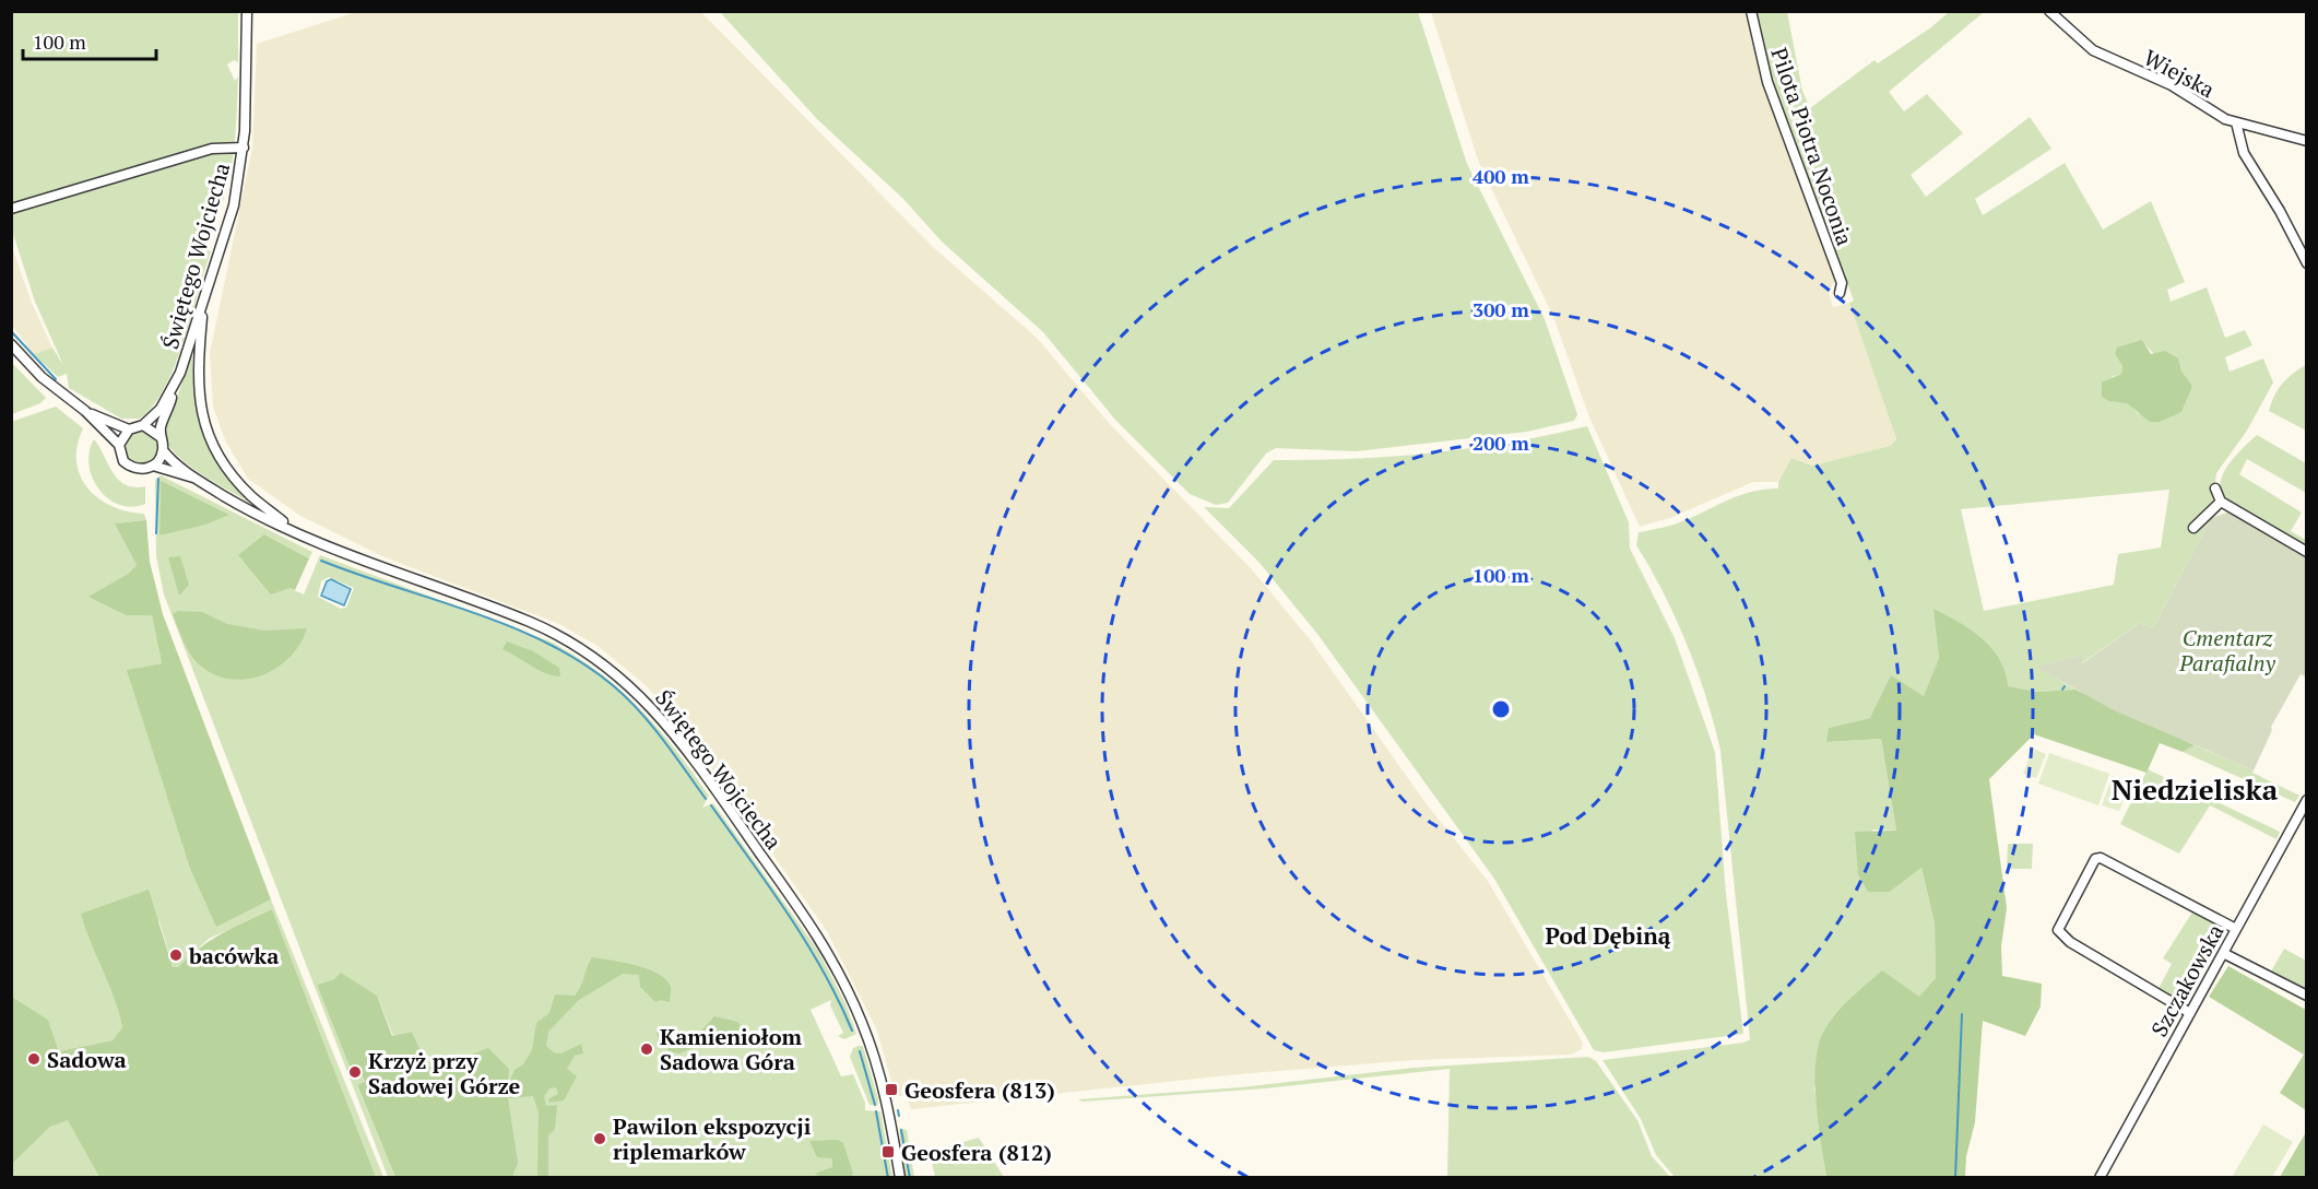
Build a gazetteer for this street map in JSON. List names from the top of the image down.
{
  "streets": {
    "street": [
      "Wiejska",
      "Pilota Piotra Noconia",
      "Świętego Wojciecha",
      "Szczakowska"
    ]
  },
  "districts": ["Niedzieliska", "Pod Dębiną"],
  "parks": ["Cmentarz Parafialny"],
  "places": {
    "other": [
      "bacówka",
      "Kamieniołom Sadowa Góra",
      "Sadowa",
      "Krzyż przy Sadowej Górze",
      "Pawilon ekspozycji riplemarków"
    ],
    "transit": ["Geosfera (813)", "Geosfera (812)"]
  },
  "scale_bar": "100 m",
  "rings": [
    "400 m",
    "300 m",
    "200 m",
    "100 m"
  ]
}
